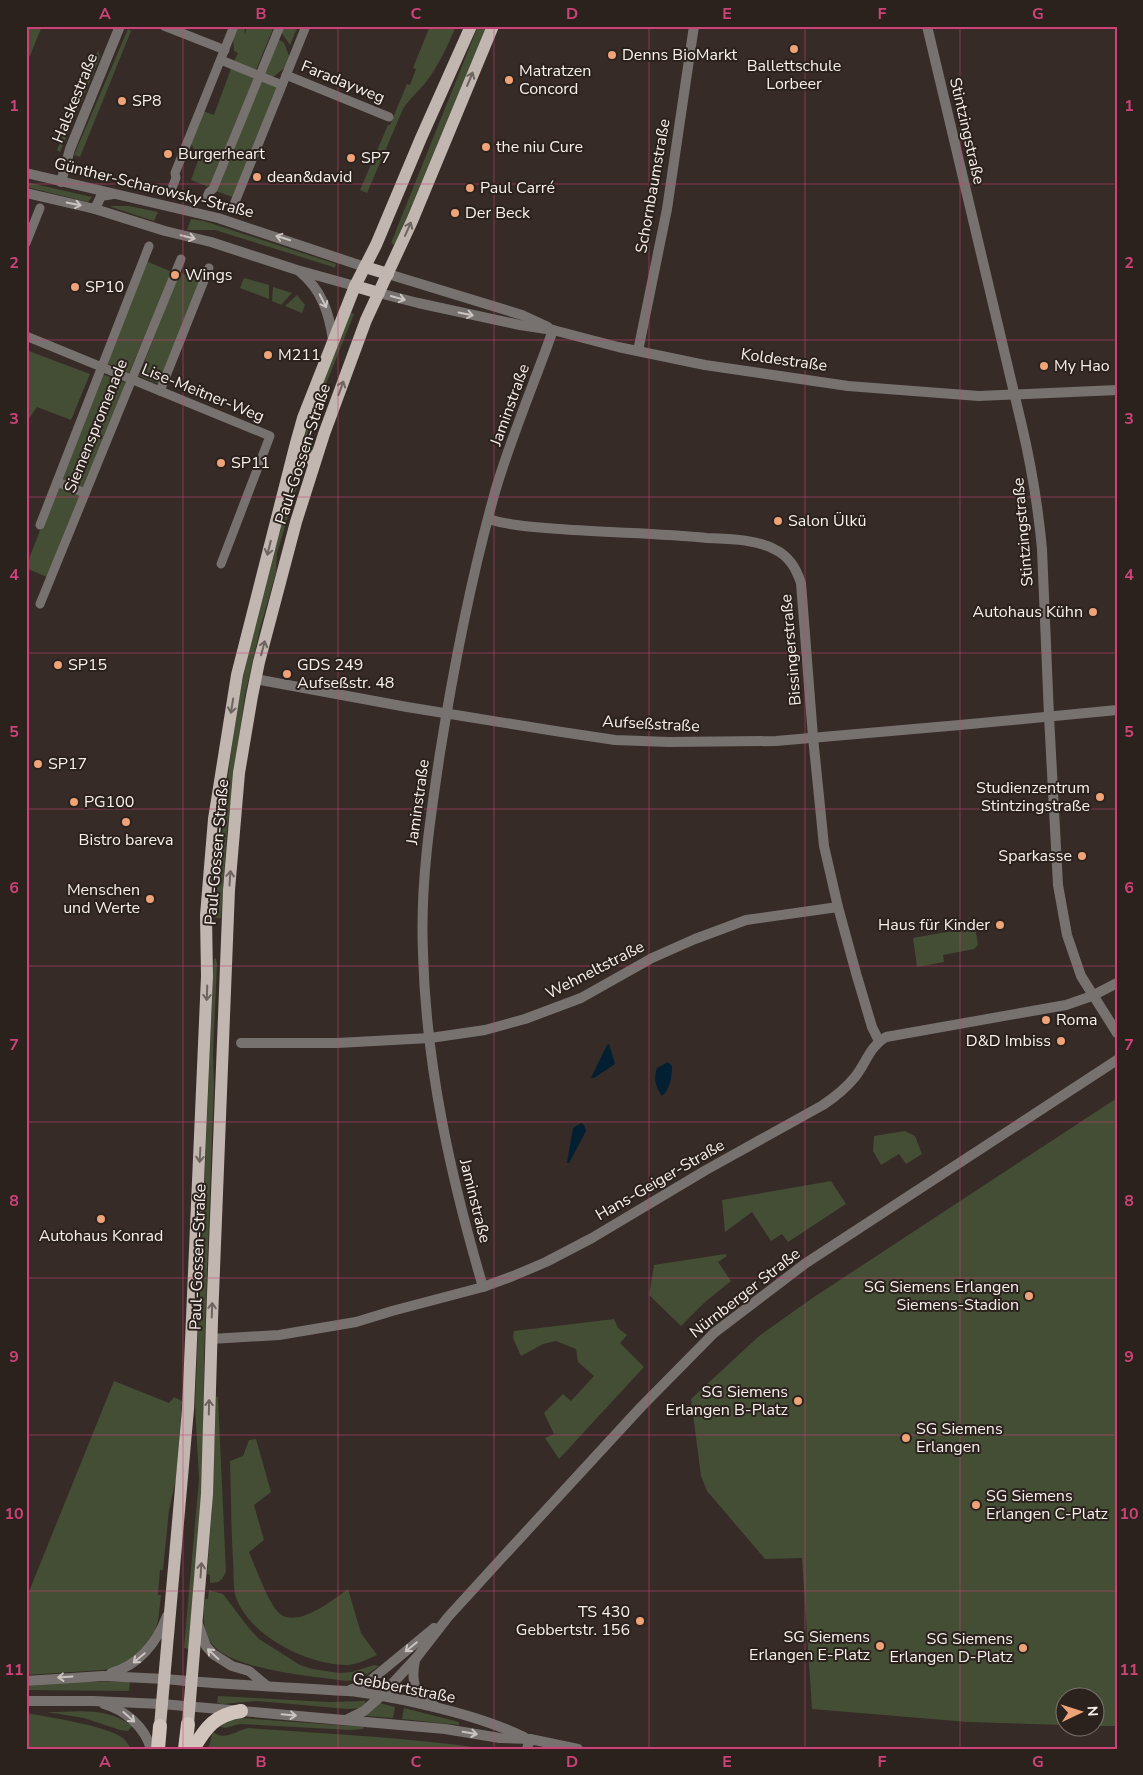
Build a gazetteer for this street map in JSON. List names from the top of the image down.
{
  "streets": {
    "main road": ["Günther-Scharowsky-Straße", "Koldestraße", "Paul-Gossen-Straße"],
    "street": [
      "Faradayweg",
      "Halskestraße",
      "Stintzingstraße",
      "Schornbaumstraße",
      "Lise-Meitner-Weg",
      "Jaminstraße",
      "Siemenspromenade",
      "Bissingerstraße",
      "Aufseßstraße",
      "Wehneltstraße",
      "Hans-Geiger-Straße",
      "Nürnberger Straße",
      "Gebbertstraße"
    ]
  },
  "crossings": [
    ["Halskestraße", "Günther-Scharowsky-Straße"],
    ["Stintzingstraße", "Koldestraße"],
    ["Stintzingstraße", "Aufseßstraße"],
    ["Schornbaumstraße", "Koldestraße"],
    ["Günther-Scharowsky-Straße", "Koldestraße"],
    ["Günther-Scharowsky-Straße", "Paul-Gossen-Straße"],
    ["Koldestraße", "Jaminstraße"],
    ["Koldestraße", "Paul-Gossen-Straße"],
    ["Lise-Meitner-Weg", "Siemenspromenade"],
    ["Jaminstraße", "Bissingerstraße"],
    ["Jaminstraße", "Aufseßstraße"],
    ["Jaminstraße", "Wehneltstraße"],
    ["Jaminstraße", "Hans-Geiger-Straße"],
    ["Paul-Gossen-Straße", "Aufseßstraße"],
    ["Paul-Gossen-Straße", "Hans-Geiger-Straße"],
    ["Bissingerstraße", "Aufseßstraße"],
    ["Bissingerstraße", "Wehneltstraße"],
    ["Bissingerstraße", "Hans-Geiger-Straße"],
    ["Nürnberger Straße", "Gebbertstraße"]
  ],
  "places": [
    "Ballettschule Lorbeer",
    "Denns BioMarkt",
    "Matratzen Concord",
    "SP8",
    "the niu Cure",
    "Burgerheart",
    "SP7",
    "dean&david",
    "Paul Carré",
    "Der Beck",
    "Wings",
    "SP10",
    "M211",
    "My Hao",
    "SP11",
    "Salon Ülkü",
    "Autohaus Kühn",
    "SP15",
    "GDS 249 Aufseßstr. 48",
    "SP17",
    "Studienzentrum Stintzingstraße",
    "PG100",
    "Bistro bareva",
    "Sparkasse",
    "Menschen und Werte",
    "Haus für Kinder",
    "Roma",
    "D&D Imbiss",
    "Autohaus Konrad",
    "SG Siemens Erlangen Siemens-Stadion",
    "SG Siemens Erlangen B-Platz",
    "SG Siemens Erlangen",
    "SG Siemens Erlangen C-Platz",
    "TS 430 Gebbertstr. 156",
    "SG Siemens Erlangen E-Platz",
    "SG Siemens Erlangen D-Platz"
  ],
  "north": "right",
  "grid": {
    "columns": [
      "A",
      "B",
      "C",
      "D",
      "E",
      "F",
      "G"
    ],
    "rows": [
      "1",
      "2",
      "3",
      "4",
      "5",
      "6",
      "7",
      "8",
      "9",
      "10",
      "11"
    ]
  }
}
